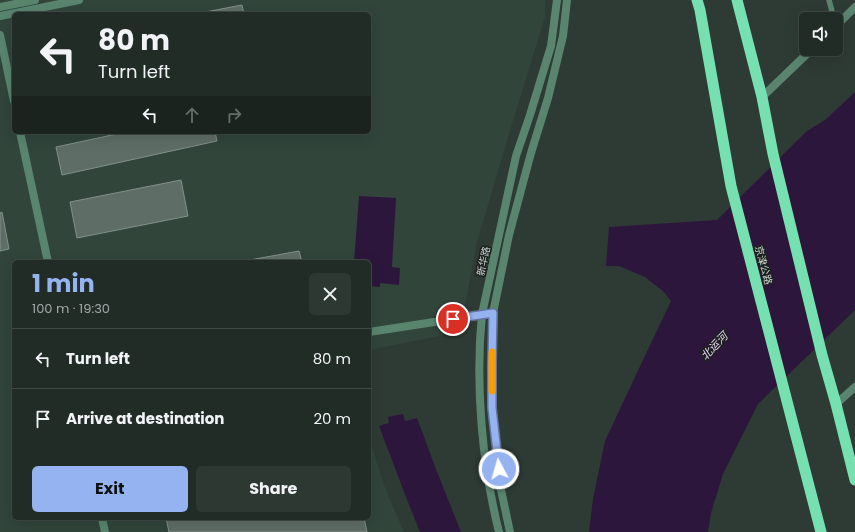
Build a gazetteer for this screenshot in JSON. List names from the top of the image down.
{
  "streets": {
    "highway": ["京津公路"],
    "street": ["新华路"]
  },
  "water": ["北运河"],
  "page": {
    "turn": ["80 m", "Turn left"],
    "heading": ["1 min", "100 m · 19:30"],
    "list": [
      {
        "name": "Turn left",
        "value": "80 m"
      },
      {
        "name": "Arrive at destination",
        "value": "20 m"
      }
    ],
    "buttons": ["Exit", "Share"]
  }
}
